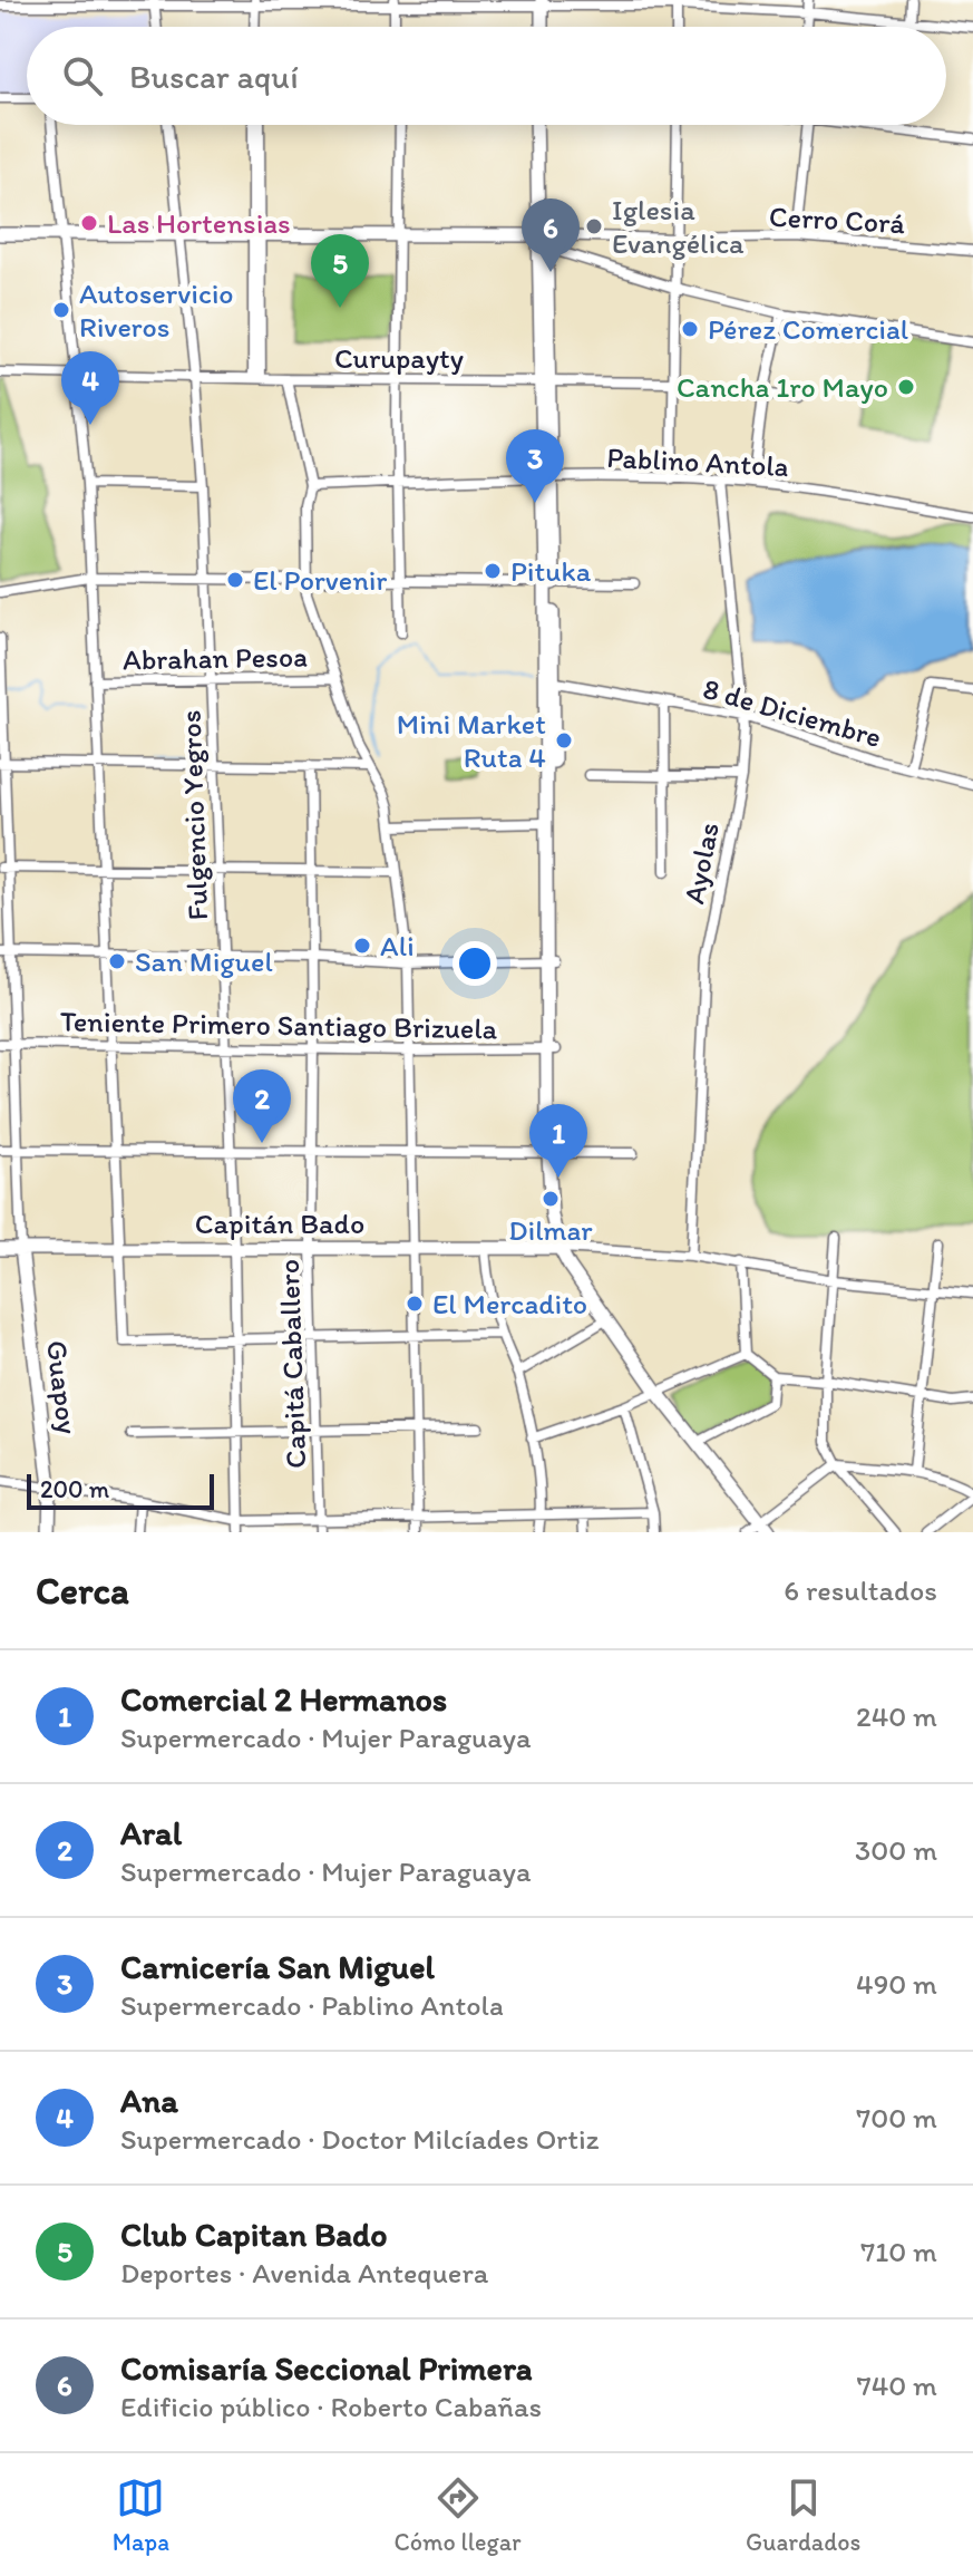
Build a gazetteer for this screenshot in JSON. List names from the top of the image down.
{
  "streets": {
    "main road": ["Capitán Bado", "Guapoy"],
    "street": [
      "Cerro Corá",
      "Curupayty",
      "Pablino Antola",
      "Abrahan Pesoa",
      "8 de Diciembre",
      "Fulgencio Yegros",
      "Ayolas",
      "Teniente Primero Santiago Brizuela",
      "Capitá Caballero"
    ]
  },
  "crossings": [
    ["Curupayty", "Fulgencio Yegros"],
    ["Pablino Antola", "Ayolas"],
    ["Abrahan Pesoa", "Fulgencio Yegros"],
    ["8 de Diciembre", "Ayolas"],
    ["Fulgencio Yegros", "Teniente Primero Santiago Brizuela"],
    ["Fulgencio Yegros", "Capitán Bado"],
    ["Teniente Primero Santiago Brizuela", "Capitá Caballero"],
    ["Capitán Bado", "Capitá Caballero"],
    ["Capitán Bado", "Guapoy"]
  ],
  "places": [
    "Las Hortensias",
    "Iglesia Evangélica",
    "Autoservicio Riveros",
    "Pérez Comercial",
    "Cancha 1ro Mayo",
    "Pituka",
    "El Porvenir",
    "Mini Market Ruta 4",
    "Ali",
    "San Miguel",
    "Dilmar",
    "El Mercadito"
  ],
  "scale_bar": "200 m",
  "page": {
    "search": "Buscar aquí",
    "pins": [
      "6",
      "5",
      "4",
      "3",
      "2",
      "1"
    ],
    "scale": "200 m",
    "heading": ["Cerca", "6 resultados"],
    "list": [
      {
        "mark": "1",
        "name": "Comercial 2 Hermanos",
        "note": "Supermercado · Mujer Paraguaya",
        "value": "240 m"
      },
      {
        "mark": "2",
        "name": "Aral",
        "note": "Supermercado · Mujer Paraguaya",
        "value": "300 m"
      },
      {
        "mark": "3",
        "name": "Carnicería San Miguel",
        "note": "Supermercado · Pablino Antola",
        "value": "490 m"
      },
      {
        "mark": "4",
        "name": "Ana",
        "note": "Supermercado · Doctor Milcíades Ortiz",
        "value": "700 m"
      },
      {
        "mark": "5",
        "name": "Club Capitan Bado",
        "note": "Deportes · Avenida Antequera",
        "value": "710 m"
      },
      {
        "mark": "6",
        "name": "Comisaría Seccional Primera",
        "note": "Edificio público · Roberto Cabañas",
        "value": "740 m"
      }
    ],
    "nav": ["Mapa", "Cómo llegar", "Guardados"]
  }
}
